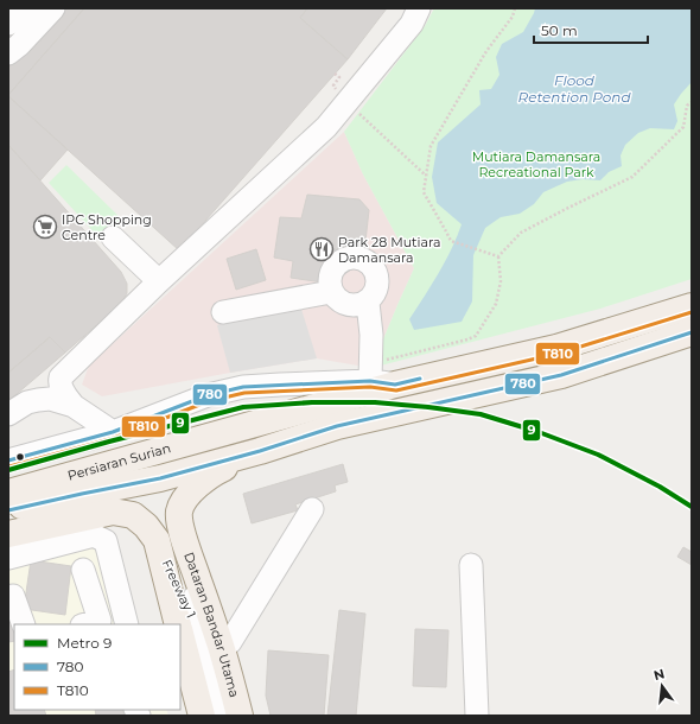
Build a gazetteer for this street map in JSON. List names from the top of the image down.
{
  "streets": {
    "main road": ["Persiaran Surian", "Dataran Bandar Utama"],
    "street": ["Freeway 1"]
  },
  "crossings": [
    ["Freeway 1", "Dataran Bandar Utama"]
  ],
  "water": ["Flood Retention Pond"],
  "parks": ["Mutiara Damansara Recreational Park"],
  "places": {
    "supermarket": ["IPC Shopping Centre"],
    "restaurant": ["Park 28 Mutiara Damansara"]
  },
  "lines": ["transit line T810", "transit line 780", "metro line 9"],
  "legend": ["Metro 9", "780", "T810"],
  "scale_bar": "50 m",
  "north": "top"
}
